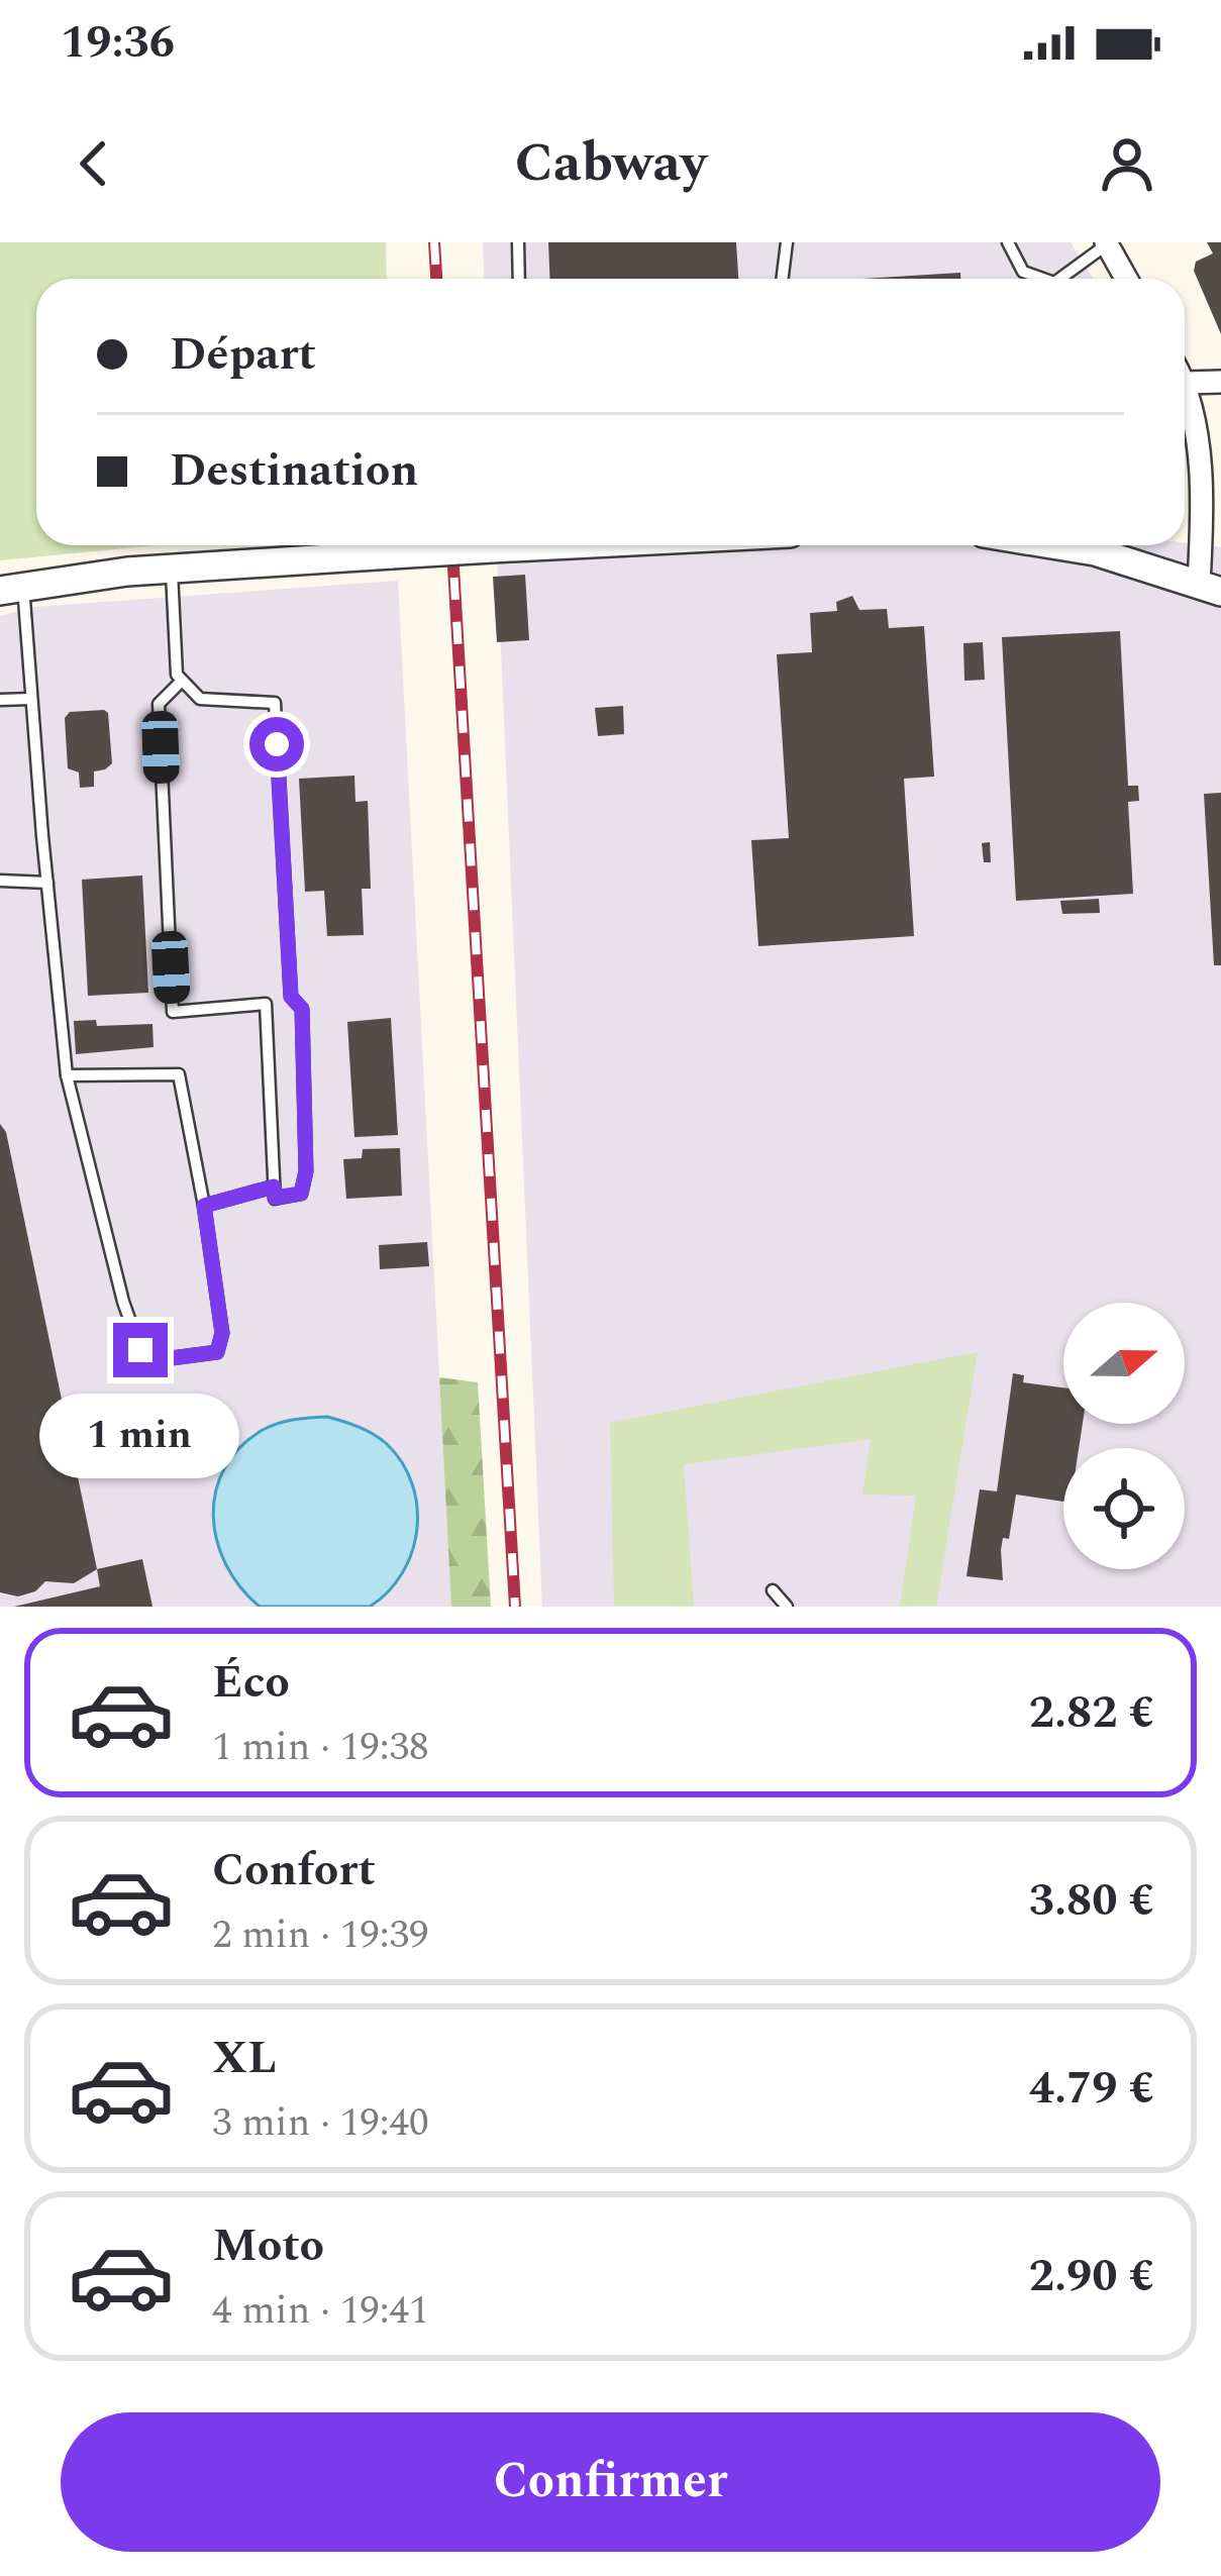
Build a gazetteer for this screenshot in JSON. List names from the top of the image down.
{
  "north": "right",
  "page": {
    "status": "19:36",
    "header": "Cabway",
    "banner": ["Départ", "Destination"],
    "bubble": "1 min",
    "list": [
      {
        "name": "Éco",
        "note": "1 min · 19:38",
        "value": "2.82 €"
      },
      {
        "name": "Confort",
        "note": "2 min · 19:39",
        "value": "3.80 €"
      },
      {
        "name": "XL",
        "note": "3 min · 19:40",
        "value": "4.79 €"
      },
      {
        "name": "Moto",
        "note": "4 min · 19:41",
        "value": "2.90 €"
      }
    ],
    "buttons": "Confirmer"
  }
}
